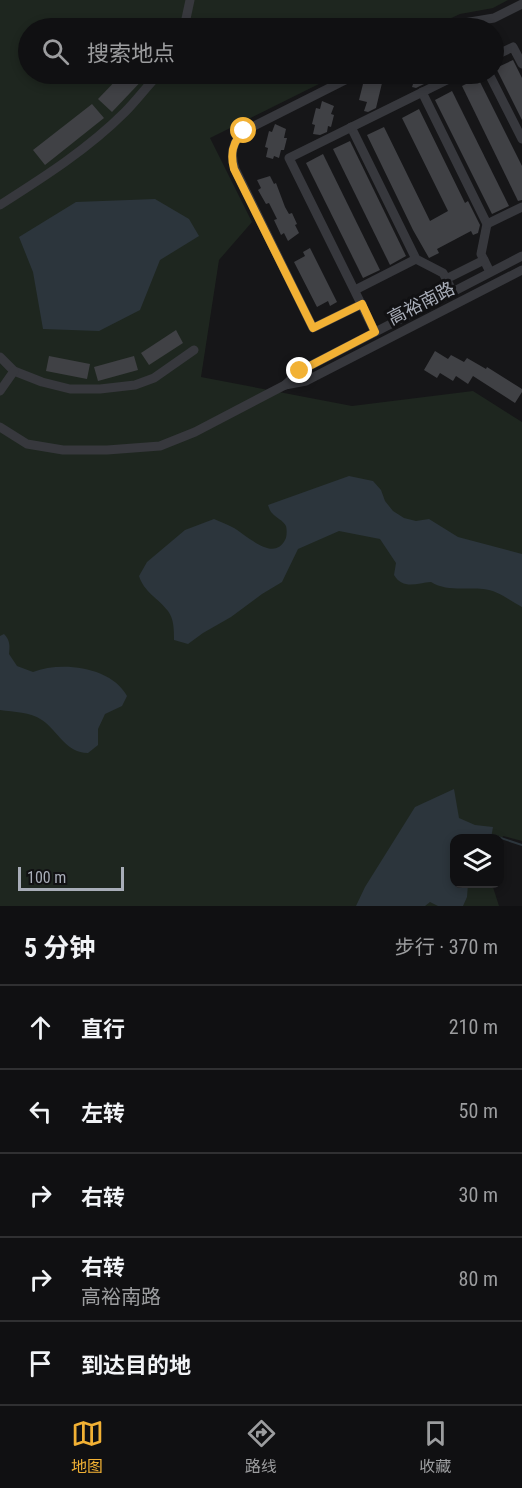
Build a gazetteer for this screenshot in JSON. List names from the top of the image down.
{
  "streets": {
    "street": ["高裕南路"]
  },
  "scale_bar": "100 m",
  "page": {
    "search": "搜索地点",
    "scale": "100 m",
    "heading": ["5 分钟", "步行 · 370 m"],
    "list": [
      ["直行", "210 m"],
      ["左转", "50 m"],
      ["右转", "30 m"],
      ["右转", "高裕南路", "80 m"],
      "到达目的地"
    ],
    "nav": ["地图", "路线", "收藏"]
  }
}
